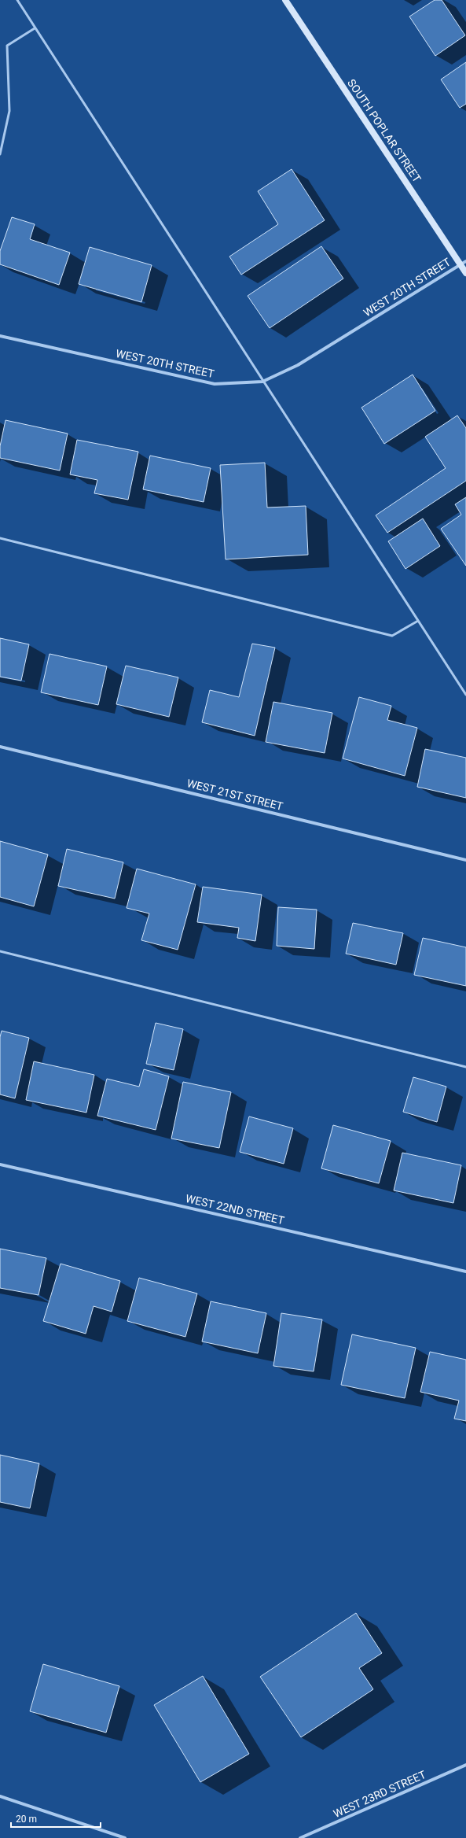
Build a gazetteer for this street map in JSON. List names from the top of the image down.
{
  "streets": {
    "main road": ["SOUTH POPLAR STREET"],
    "street": [
      "WEST 20TH STREET",
      "WEST 21ST STREET",
      "WEST 22ND STREET",
      "WEST 23RD STREET"
    ]
  },
  "crossings": [
    ["SOUTH POPLAR STREET", "WEST 20TH STREET"]
  ],
  "scale_bar": "20 m"
}
